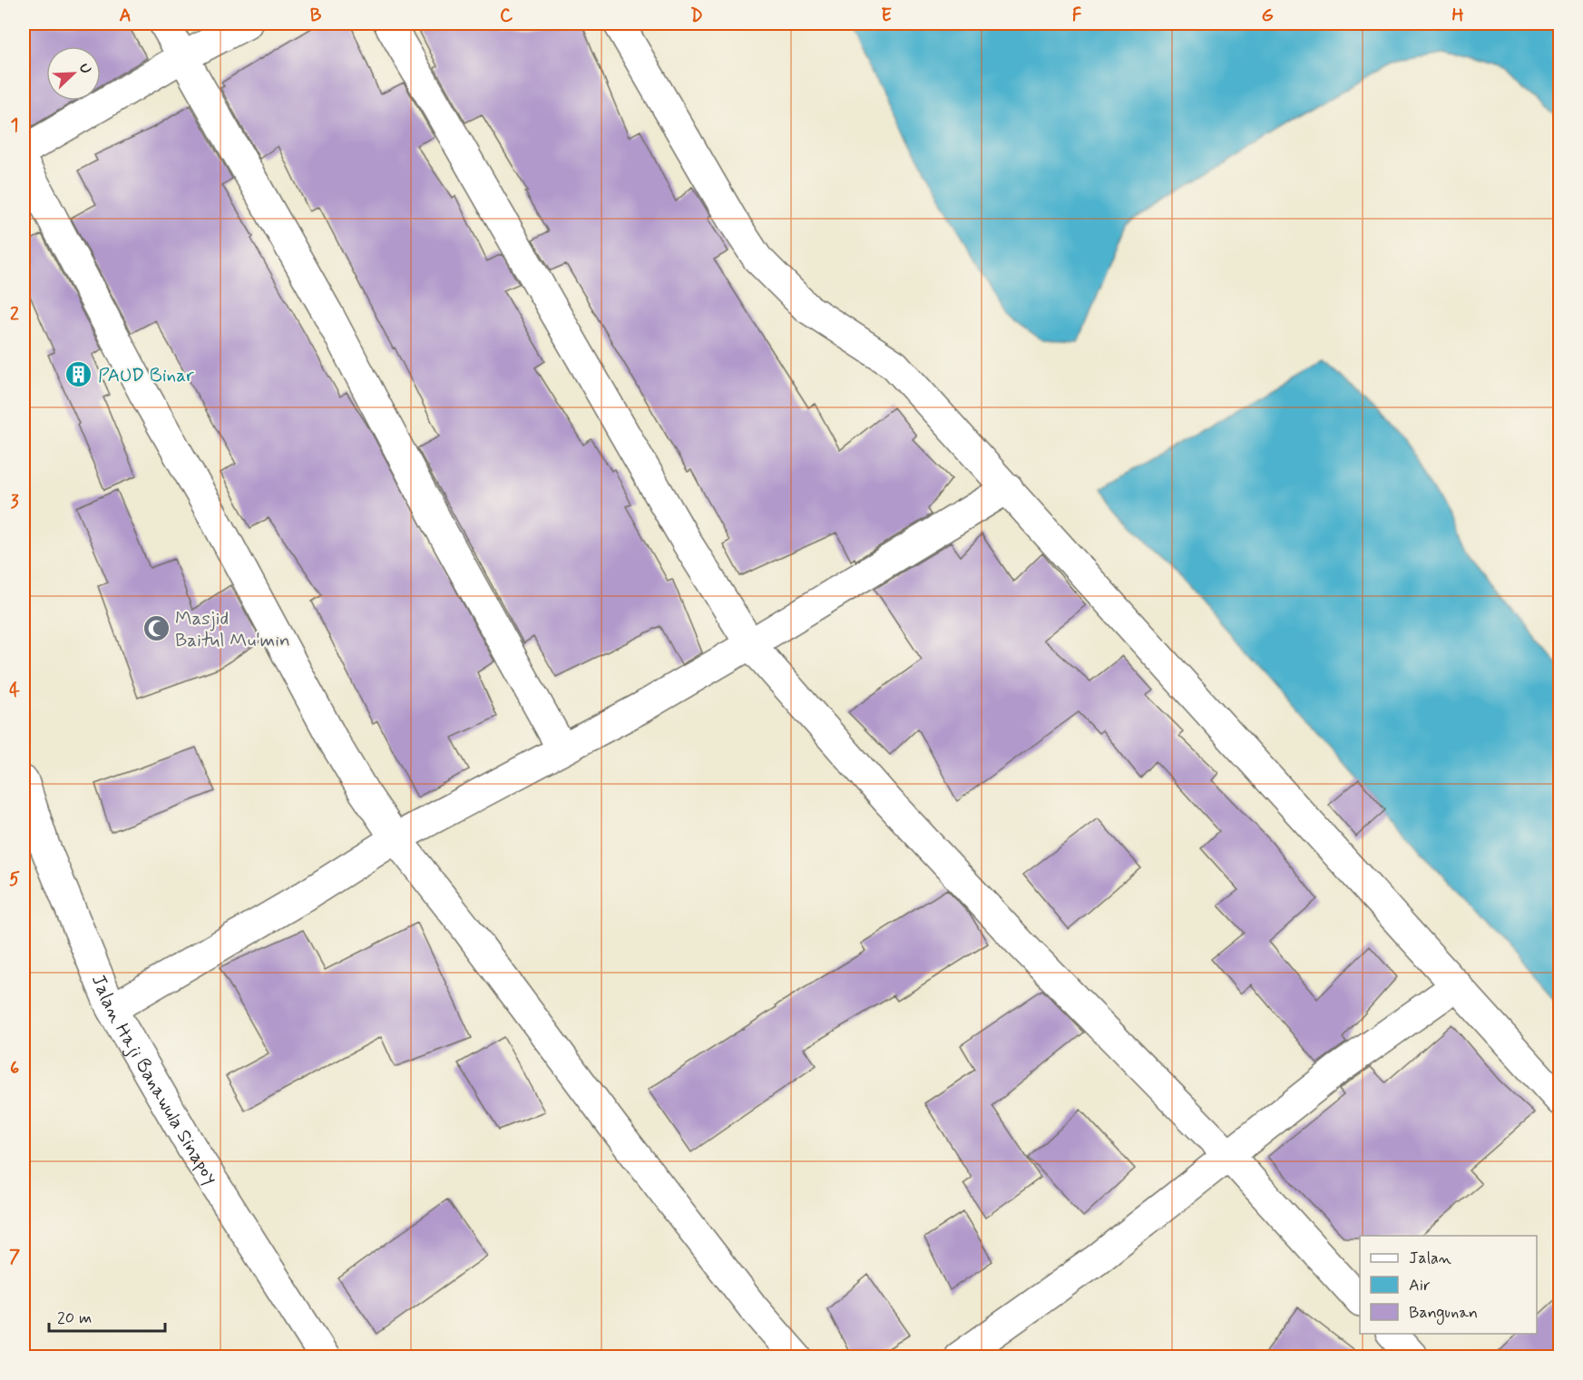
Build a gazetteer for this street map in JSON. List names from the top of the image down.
{
  "streets": {
    "main road": ["Jalan Haji Banawula Sinapoy"]
  },
  "places": {
    "building": ["PAUD Binar"],
    "mosque": ["Masjid Baitul Mu'min"]
  },
  "legend": ["Jalan", "Air", "Bangunan"],
  "scale_bar": "20 m",
  "north": "top right",
  "grid": {
    "columns": [
      "A",
      "B",
      "C",
      "D",
      "E",
      "F",
      "G",
      "H"
    ],
    "rows": [
      "1",
      "2",
      "3",
      "4",
      "5",
      "6",
      "7"
    ]
  }
}
